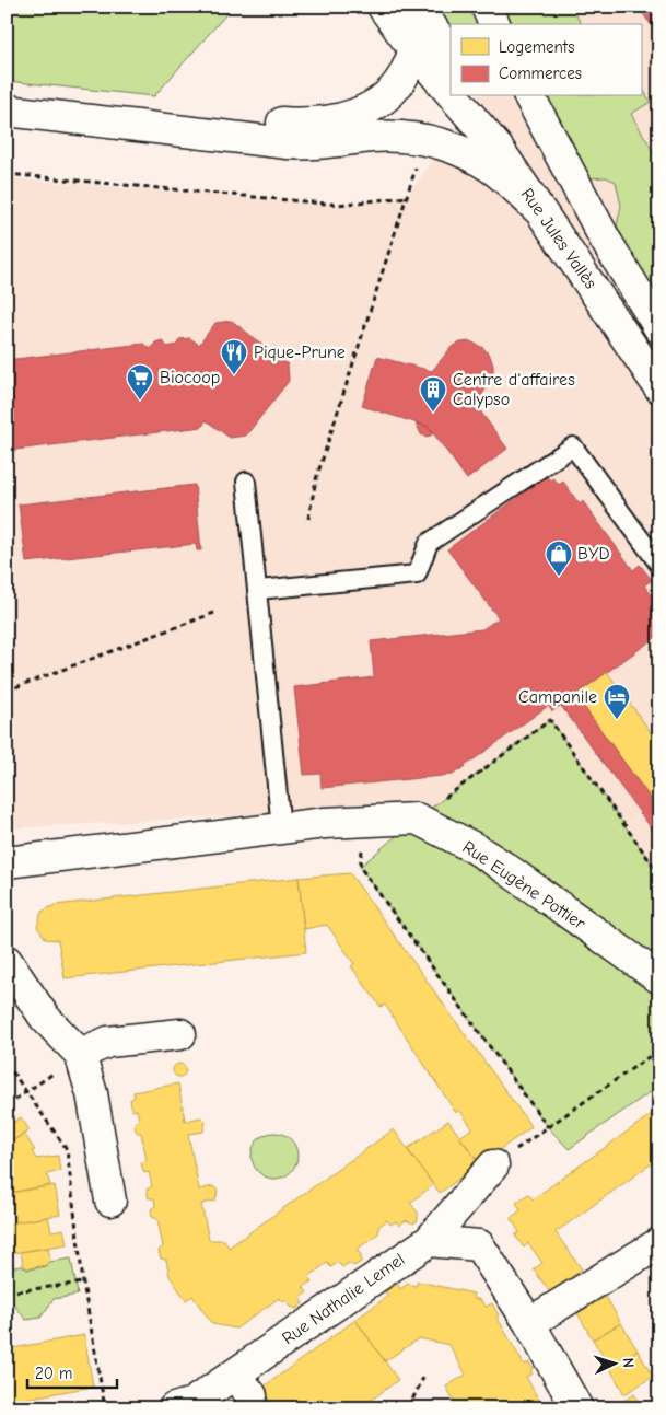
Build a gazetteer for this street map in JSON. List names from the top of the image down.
{
  "streets": {
    "main road": ["Rue Jules Vallès", "Rue Eugène Pottier", "Rue Nathalie Lemel"]
  },
  "places": {
    "restaurant": ["Pique-Prune"],
    "supermarket": ["Biocoop"],
    "building": ["Centre d'affaires Calypso"],
    "shop": ["BYD"],
    "hotel": ["Campanile"]
  },
  "legend": ["Logements", "Commerces"],
  "scale_bar": "20 m",
  "north": "right"
}
